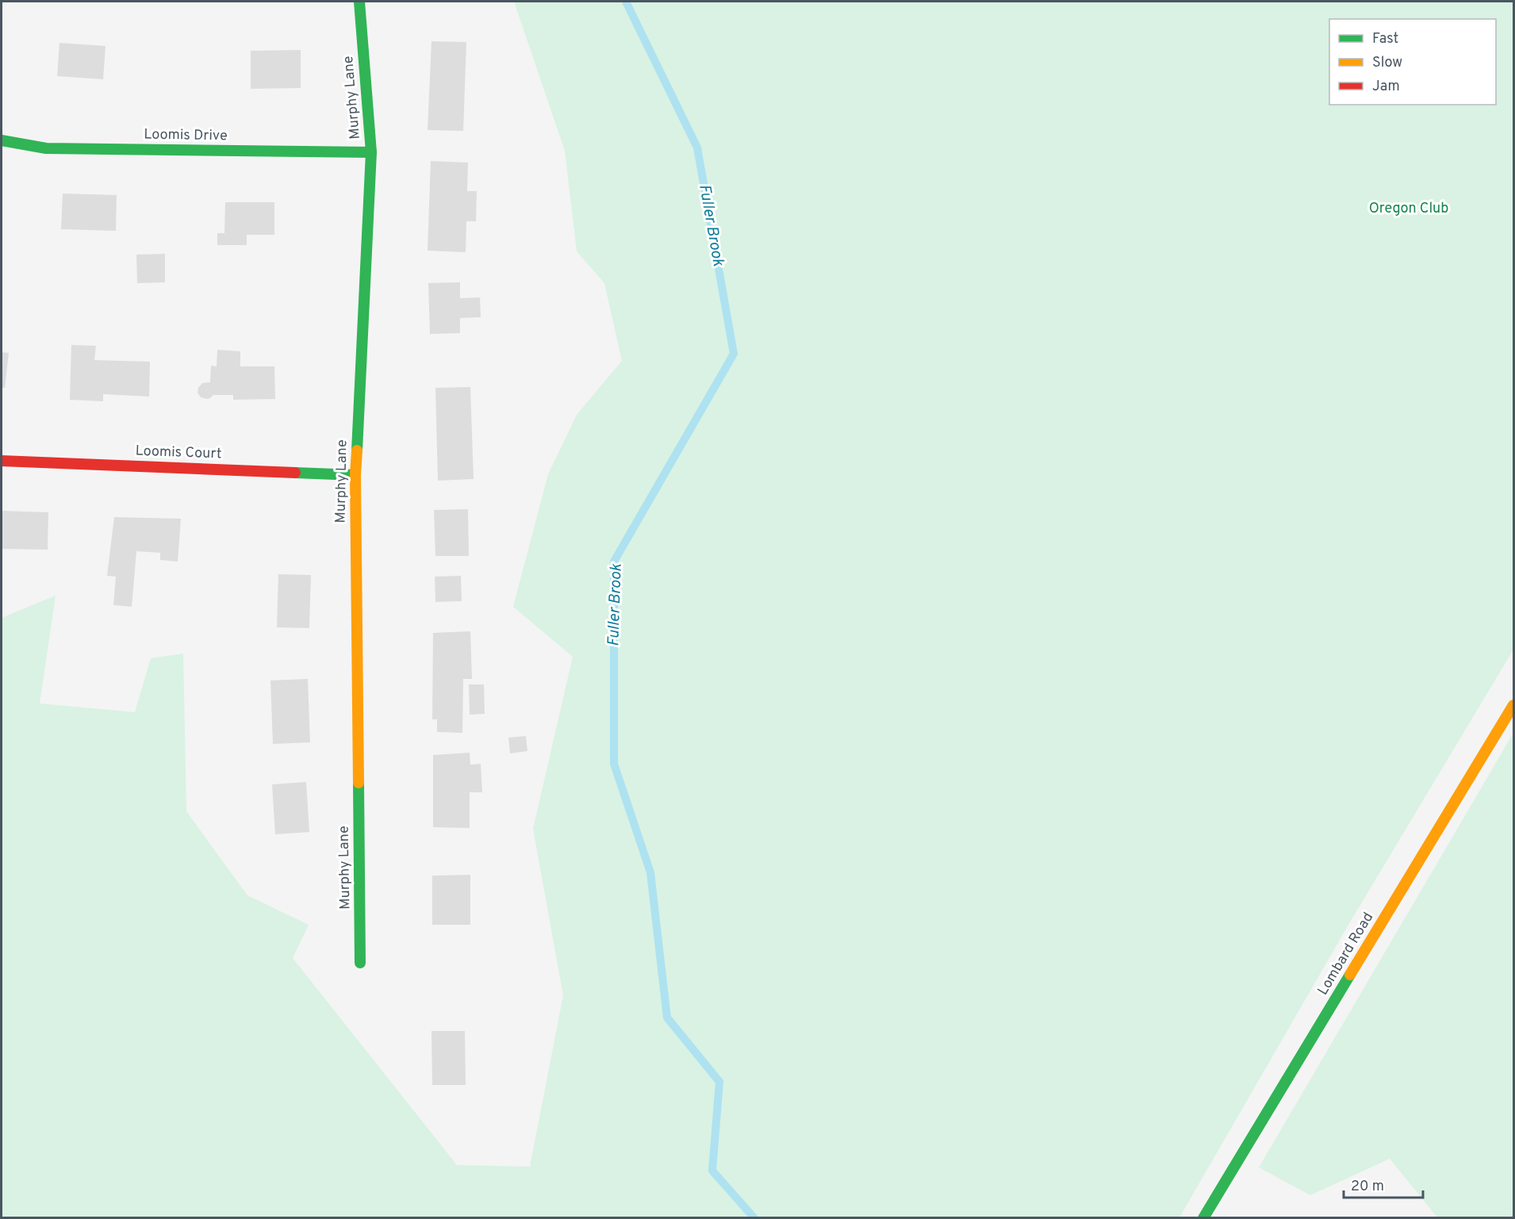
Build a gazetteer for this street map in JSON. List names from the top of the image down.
{
  "streets": {
    "street": [
      "Murphy Lane",
      "Loomis Drive",
      "Loomis Court",
      "Lombard Road"
    ]
  },
  "crossings": [
    ["Murphy Lane", "Loomis Drive"],
    ["Murphy Lane", "Loomis Court"]
  ],
  "water": ["Fuller Brook"],
  "parks": ["Oregon Club"],
  "legend": ["Fast", "Slow", "Jam"],
  "scale_bar": "20 m"
}
